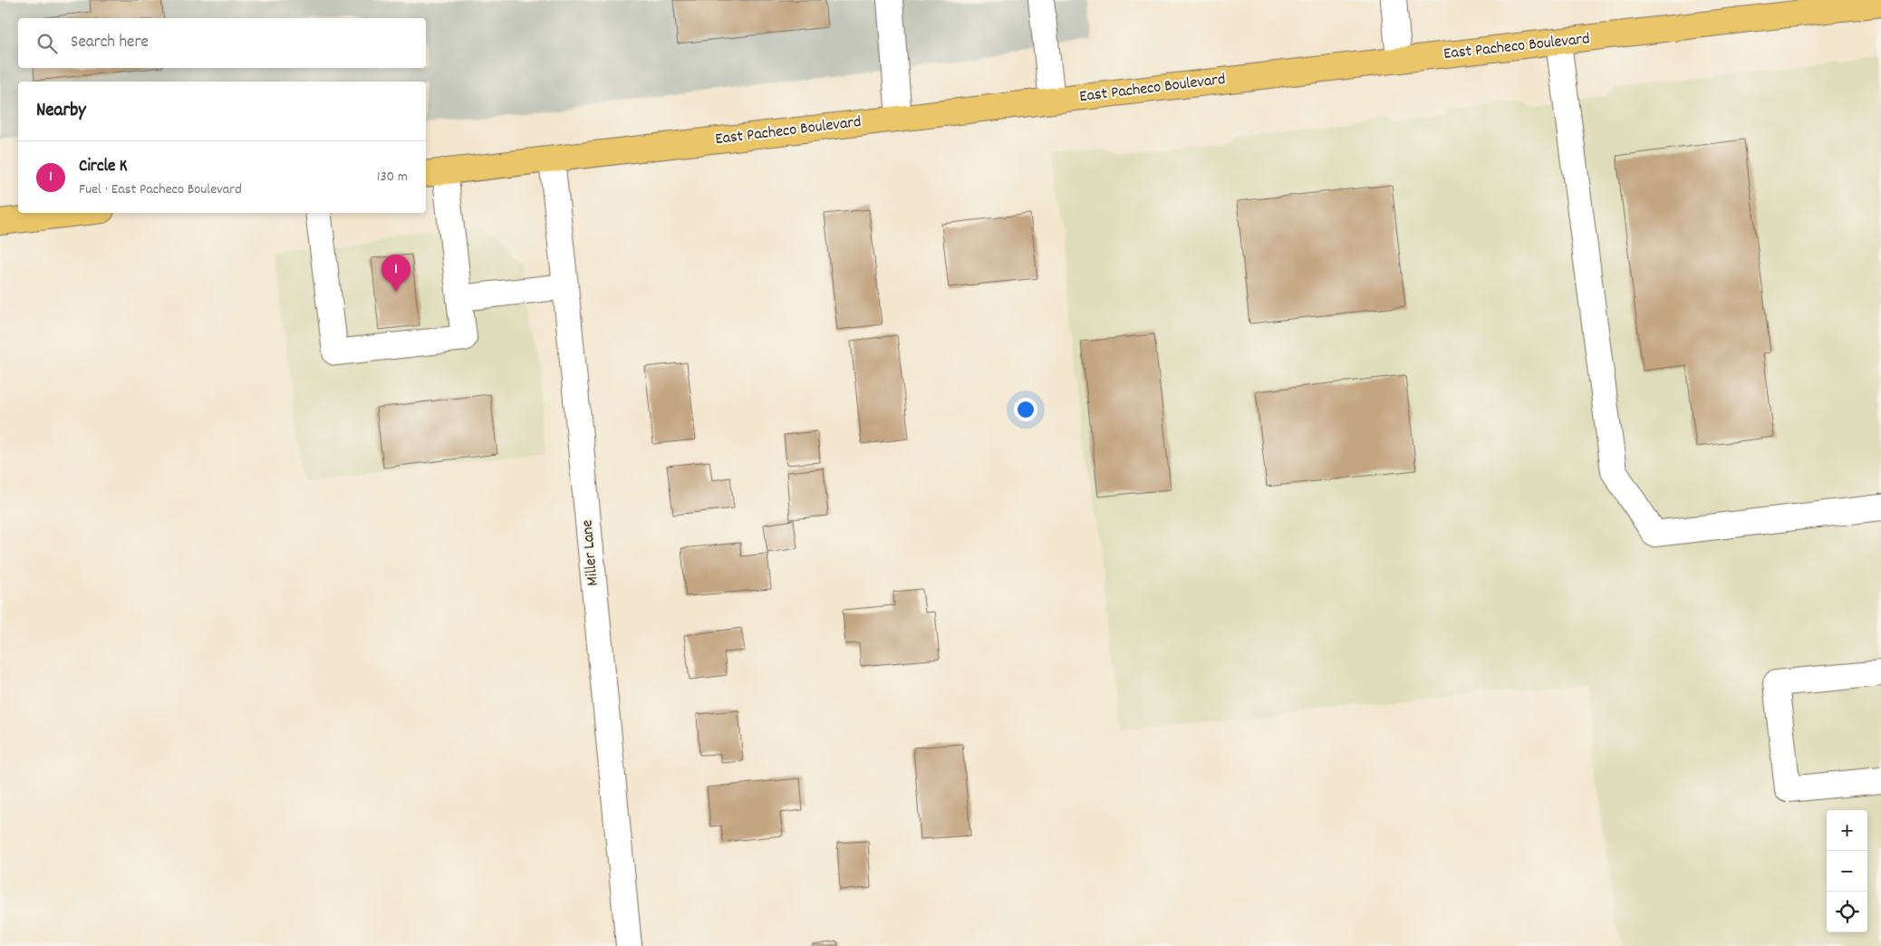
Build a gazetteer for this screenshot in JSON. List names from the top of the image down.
{
  "streets": {
    "highway": ["East Pacheco Boulevard"],
    "street": ["Miller Lane"]
  },
  "crossings": [
    ["East Pacheco Boulevard", "Miller Lane"]
  ],
  "page": {
    "search": "Search here",
    "heading": "Nearby",
    "list": [
      {
        "mark": "1",
        "name": "Circle K",
        "note": "Fuel · East Pacheco Boulevard",
        "value": "130 m"
      }
    ],
    "pins": "1",
    "map_buttons": ["+", "−"]
  }
}
